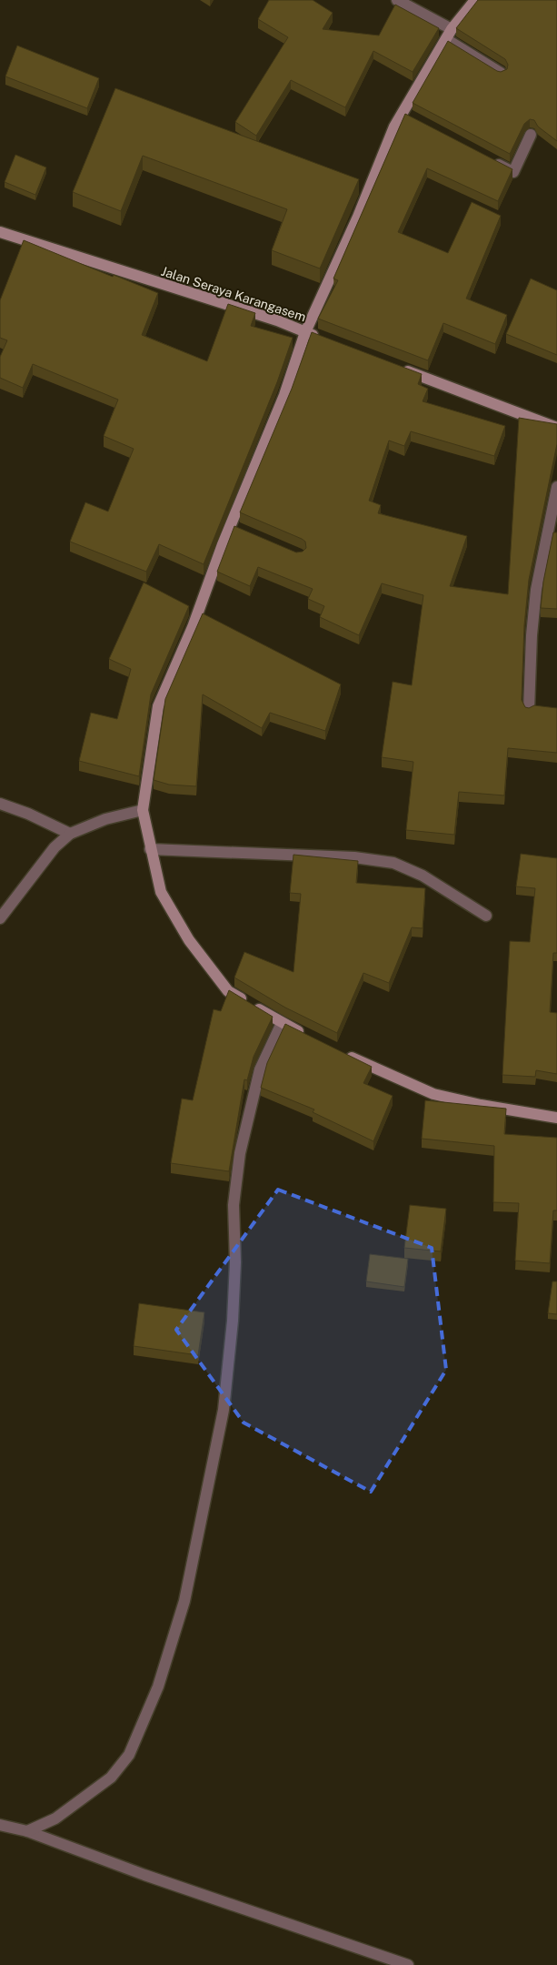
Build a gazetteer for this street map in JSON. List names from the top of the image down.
{
  "streets": {
    "street": ["Jalan Seraya Karangasem"]
  }
}
